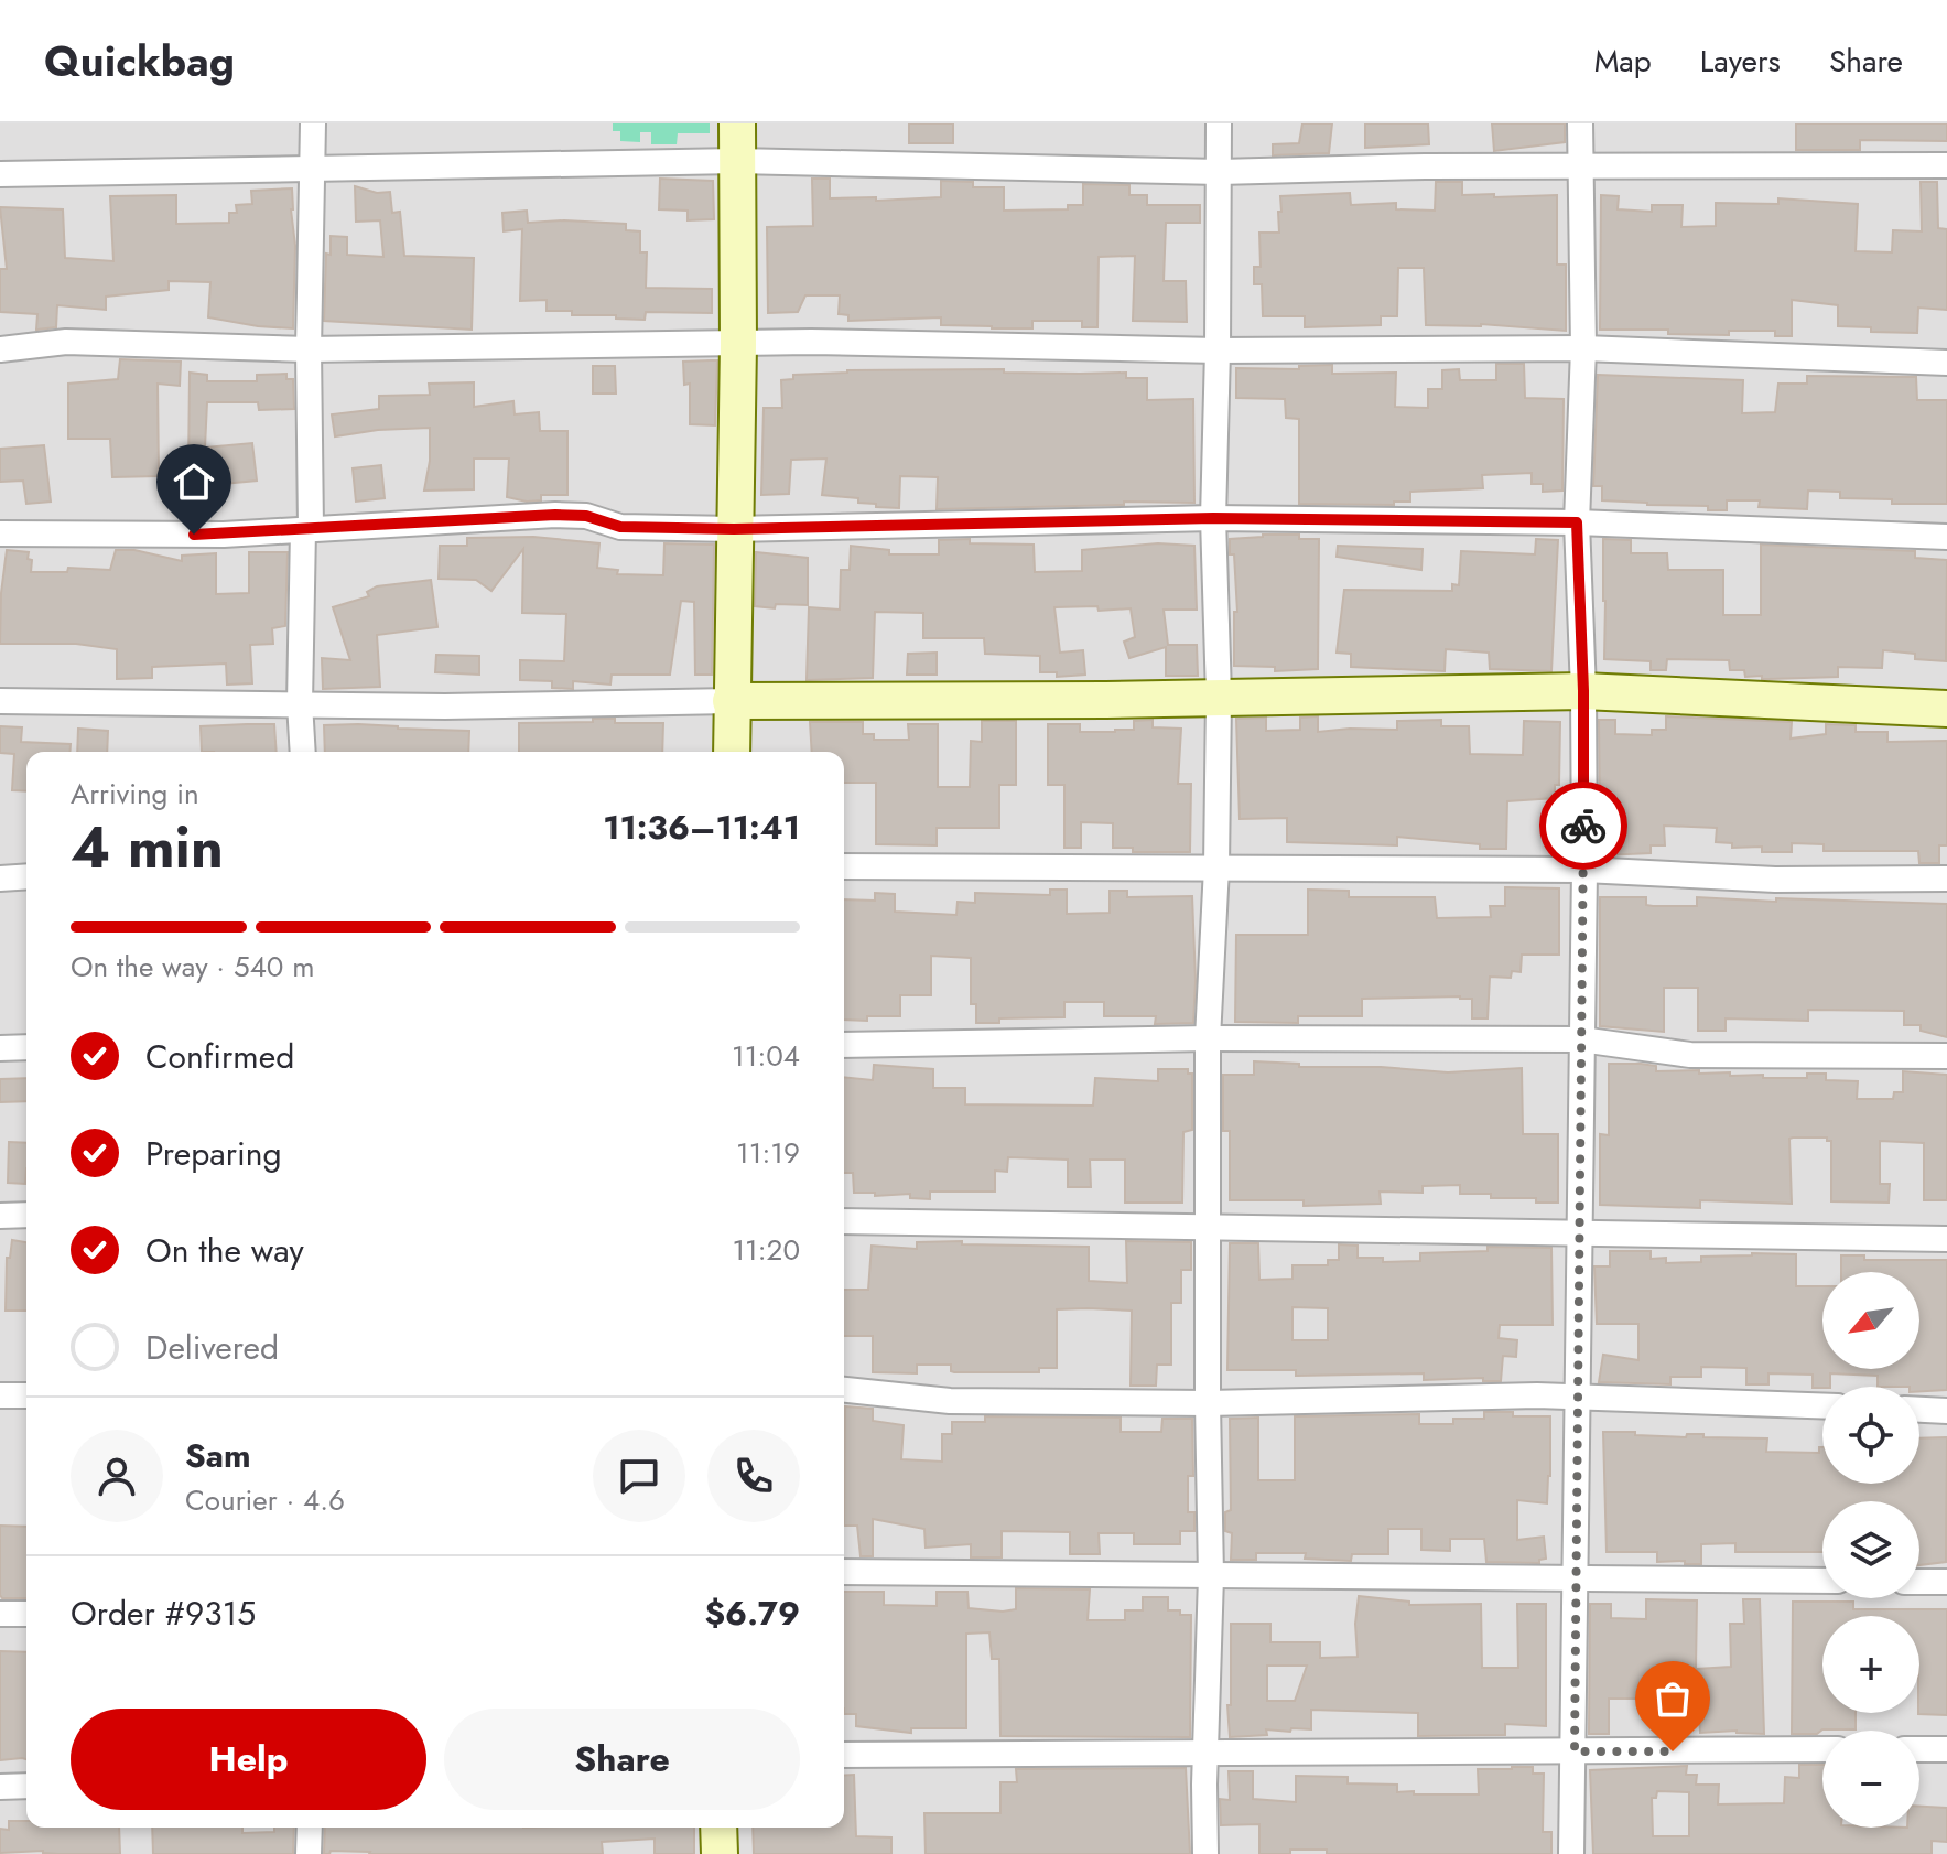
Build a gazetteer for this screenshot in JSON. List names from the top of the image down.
{
  "north": "bottom left",
  "page": {
    "header": "Quickbag",
    "nav": ["Map", "Layers", "Share"],
    "heading": ["4 min", "Arriving in", "11:36–11:41"],
    "panel": [
      "Sam",
      "Courier · 4.6",
      "Order #9315",
      "$6.79"
    ],
    "bar": "On the way · 540 m",
    "list": [
      ["Confirmed", "11:04"],
      ["Preparing", "11:19"],
      ["On the way", "11:20"],
      "Delivered"
    ],
    "map_buttons": ["+", "−"],
    "buttons": ["Help", "Share"]
  }
}
